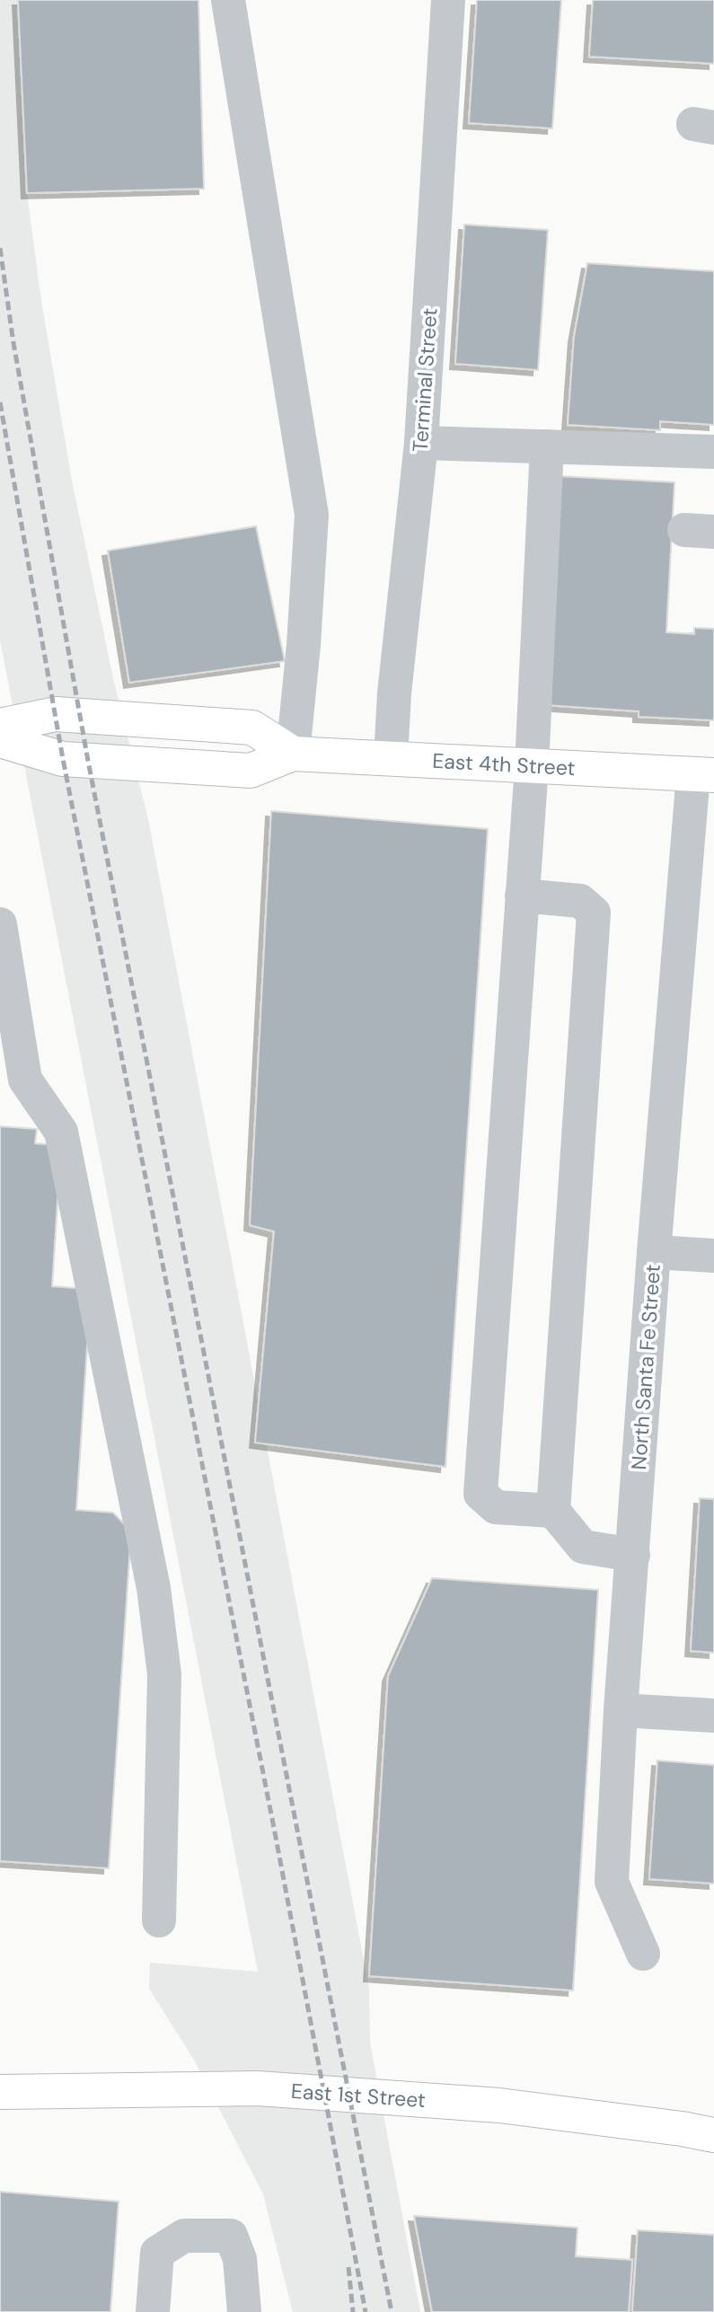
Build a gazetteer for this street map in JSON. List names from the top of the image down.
{
  "streets": {
    "main road": ["East 4th Street", "East 1st Street"],
    "street": ["Terminal Street", "North Santa Fe Street"]
  },
  "crossings": [
    ["Terminal Street", "East 4th Street"],
    ["East 4th Street", "North Santa Fe Street"]
  ]
}
